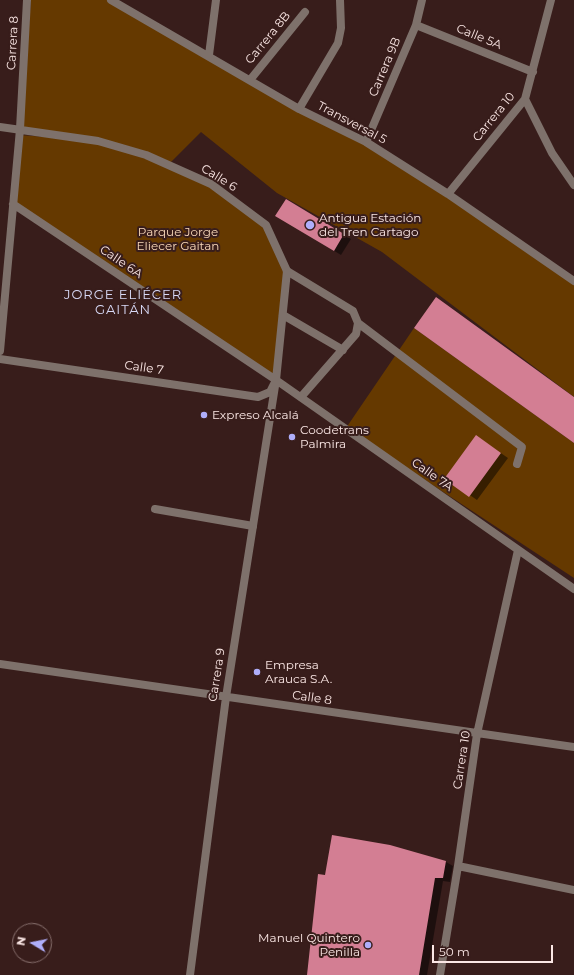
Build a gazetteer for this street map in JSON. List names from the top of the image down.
{
  "streets": {
    "street": [
      "Calle 5A",
      "Carrera 8B",
      "Carrera 8",
      "Carrera 9B",
      "Carrera 10",
      "Transversal 5",
      "Calle 6",
      "Calle 6A",
      "Calle 7",
      "Calle 7A",
      "Carrera 9",
      "Calle 8"
    ]
  },
  "crossings": [
    ["Calle 5A", "Carrera 9B"],
    ["Calle 5A", "Carrera 10"],
    ["Carrera 8B", "Transversal 5"],
    ["Carrera 8", "Calle 6"],
    ["Carrera 8", "Calle 6A"],
    ["Carrera 9B", "Transversal 5"],
    ["Carrera 10", "Transversal 5"],
    ["Carrera 10", "Calle 7A"],
    ["Carrera 10", "Calle 8"],
    ["Calle 6A", "Calle 7"],
    ["Calle 6A", "Calle 7A"],
    ["Calle 6A", "Carrera 9"],
    ["Calle 7", "Calle 7A"],
    ["Calle 7", "Carrera 9"],
    ["Calle 7A", "Carrera 9"],
    ["Carrera 9", "Calle 8"]
  ],
  "districts": ["JORGE ELIÉCER GAITÁN"],
  "parks": ["Parque Jorge Eliecer Gaitan"],
  "places": [
    "Antigua Estación del Tren Cartago",
    "Expreso Alcalá",
    "Coodetrans Palmira",
    "Empresa Arauca S.A.",
    "Manuel Quintero Penilla"
  ],
  "scale_bar": "50 m",
  "north": "left"
}
